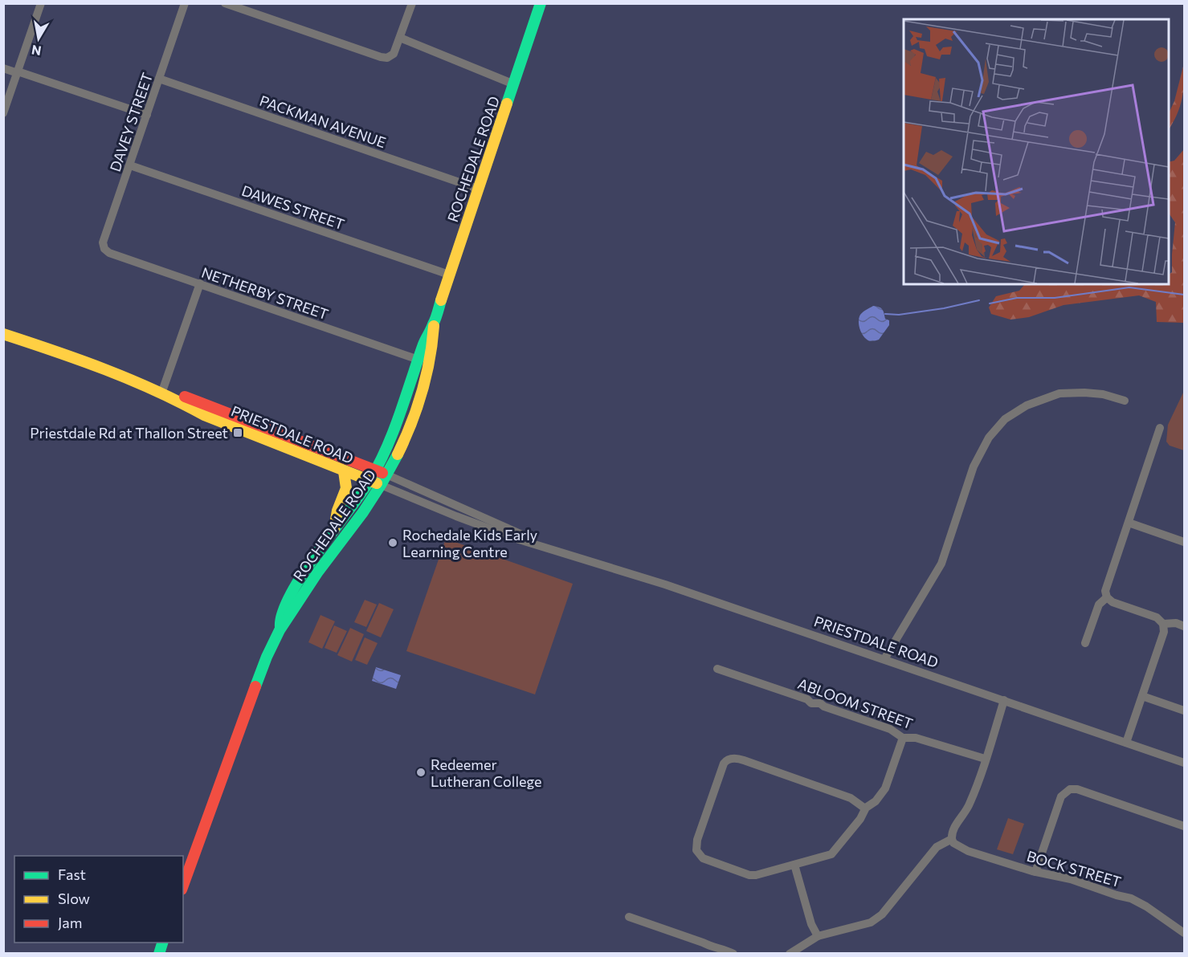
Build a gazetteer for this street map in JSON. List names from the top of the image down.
{
  "streets": {
    "main road": ["ROCHEDALE ROAD", "PRIESTDALE ROAD"],
    "street": [
      "PACKMAN AVENUE",
      "DAVEY STREET",
      "DAWES STREET",
      "NETHERBY STREET",
      "ABLOOM STREET",
      "BOCK STREET"
    ]
  },
  "crossings": [
    ["PACKMAN AVENUE", "DAVEY STREET"],
    ["PACKMAN AVENUE", "ROCHEDALE ROAD"],
    ["DAVEY STREET", "DAWES STREET"],
    ["DAVEY STREET", "NETHERBY STREET"],
    ["ROCHEDALE ROAD", "DAWES STREET"],
    ["ROCHEDALE ROAD", "NETHERBY STREET"],
    ["ROCHEDALE ROAD", "PRIESTDALE ROAD"]
  ],
  "places": {
    "transit": ["Priestdale Rd at Thallon Street"],
    "other": ["Rochedale Kids Early Learning Centre", "Redeemer Lutheran College"]
  },
  "legend": ["Fast", "Slow", "Jam"],
  "north": "bottom"
}
